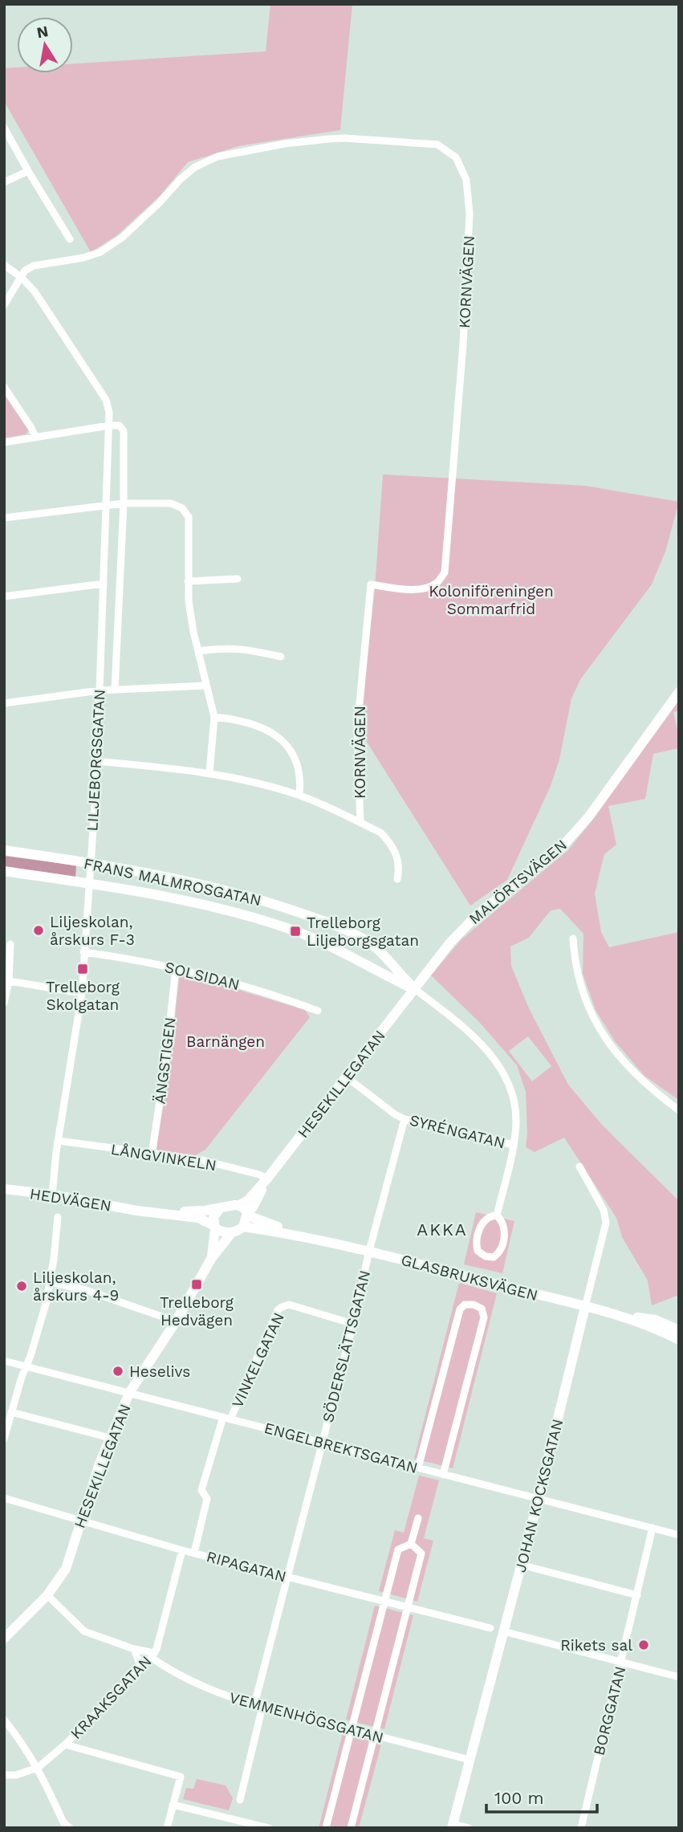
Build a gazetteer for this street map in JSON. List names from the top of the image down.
{
  "streets": {
    "street": [
      "KORNVÄGEN",
      "LILJEBORGSGATAN",
      "FRANS MALMROSGATAN",
      "MALÖRTSVÄGEN",
      "SOLSIDAN",
      "ÄNGSTIGEN",
      "HESEKILLEGATAN",
      "SYRÉNGATAN",
      "LÅNGVINKELN",
      "HEDVÄGEN",
      "GLASBRUKSVÄGEN",
      "SÖDERSLÄTTSGATAN",
      "VINKELGATAN",
      "ENGELBREKTSGATAN",
      "JOHAN KOCKSGATAN",
      "RIPAGATAN",
      "KRAAKSGATAN",
      "BORGGATAN",
      "VEMMENHÖGSGATAN"
    ]
  },
  "crossings": [
    ["KORNVÄGEN", "LILJEBORGSGATAN"],
    ["LILJEBORGSGATAN", "FRANS MALMROSGATAN"],
    ["LILJEBORGSGATAN", "SOLSIDAN"],
    ["LILJEBORGSGATAN", "LÅNGVINKELN"],
    ["LILJEBORGSGATAN", "HEDVÄGEN"],
    ["FRANS MALMROSGATAN", "MALÖRTSVÄGEN"],
    ["FRANS MALMROSGATAN", "HESEKILLEGATAN"],
    ["FRANS MALMROSGATAN", "SYRÉNGATAN"],
    ["MALÖRTSVÄGEN", "HESEKILLEGATAN"],
    ["SOLSIDAN", "ÄNGSTIGEN"],
    ["ÄNGSTIGEN", "LÅNGVINKELN"],
    ["HESEKILLEGATAN", "SYRÉNGATAN"],
    ["HESEKILLEGATAN", "LÅNGVINKELN"],
    ["HESEKILLEGATAN", "HEDVÄGEN"],
    ["HESEKILLEGATAN", "GLASBRUKSVÄGEN"],
    ["HESEKILLEGATAN", "ENGELBREKTSGATAN"],
    ["HESEKILLEGATAN", "RIPAGATAN"],
    ["HESEKILLEGATAN", "VEMMENHÖGSGATAN"],
    ["SYRÉNGATAN", "SÖDERSLÄTTSGATAN"],
    ["HEDVÄGEN", "GLASBRUKSVÄGEN"],
    ["GLASBRUKSVÄGEN", "SÖDERSLÄTTSGATAN"],
    ["GLASBRUKSVÄGEN", "JOHAN KOCKSGATAN"],
    ["SÖDERSLÄTTSGATAN", "VINKELGATAN"],
    ["SÖDERSLÄTTSGATAN", "ENGELBREKTSGATAN"],
    ["SÖDERSLÄTTSGATAN", "RIPAGATAN"],
    ["SÖDERSLÄTTSGATAN", "VEMMENHÖGSGATAN"],
    ["VINKELGATAN", "ENGELBREKTSGATAN"],
    ["VINKELGATAN", "RIPAGATAN"],
    ["ENGELBREKTSGATAN", "JOHAN KOCKSGATAN"],
    ["ENGELBREKTSGATAN", "BORGGATAN"],
    ["JOHAN KOCKSGATAN", "VEMMENHÖGSGATAN"],
    ["RIPAGATAN", "KRAAKSGATAN"],
    ["KRAAKSGATAN", "VEMMENHÖGSGATAN"]
  ],
  "districts": ["AKKA"],
  "parks": ["Koloniföreningen Sommarfrid", "Barnängen"],
  "places": {
    "other": [
      "Liljeskolan, årskurs F-3",
      "Liljeskolan, årskurs 4-9",
      "Heselivs",
      "Rikets sal"
    ],
    "transit": ["Trelleborg Liljeborgsgatan", "Trelleborg Skolgatan", "Trelleborg Hedvägen"]
  },
  "scale_bar": "100 m",
  "north": "top"
}
